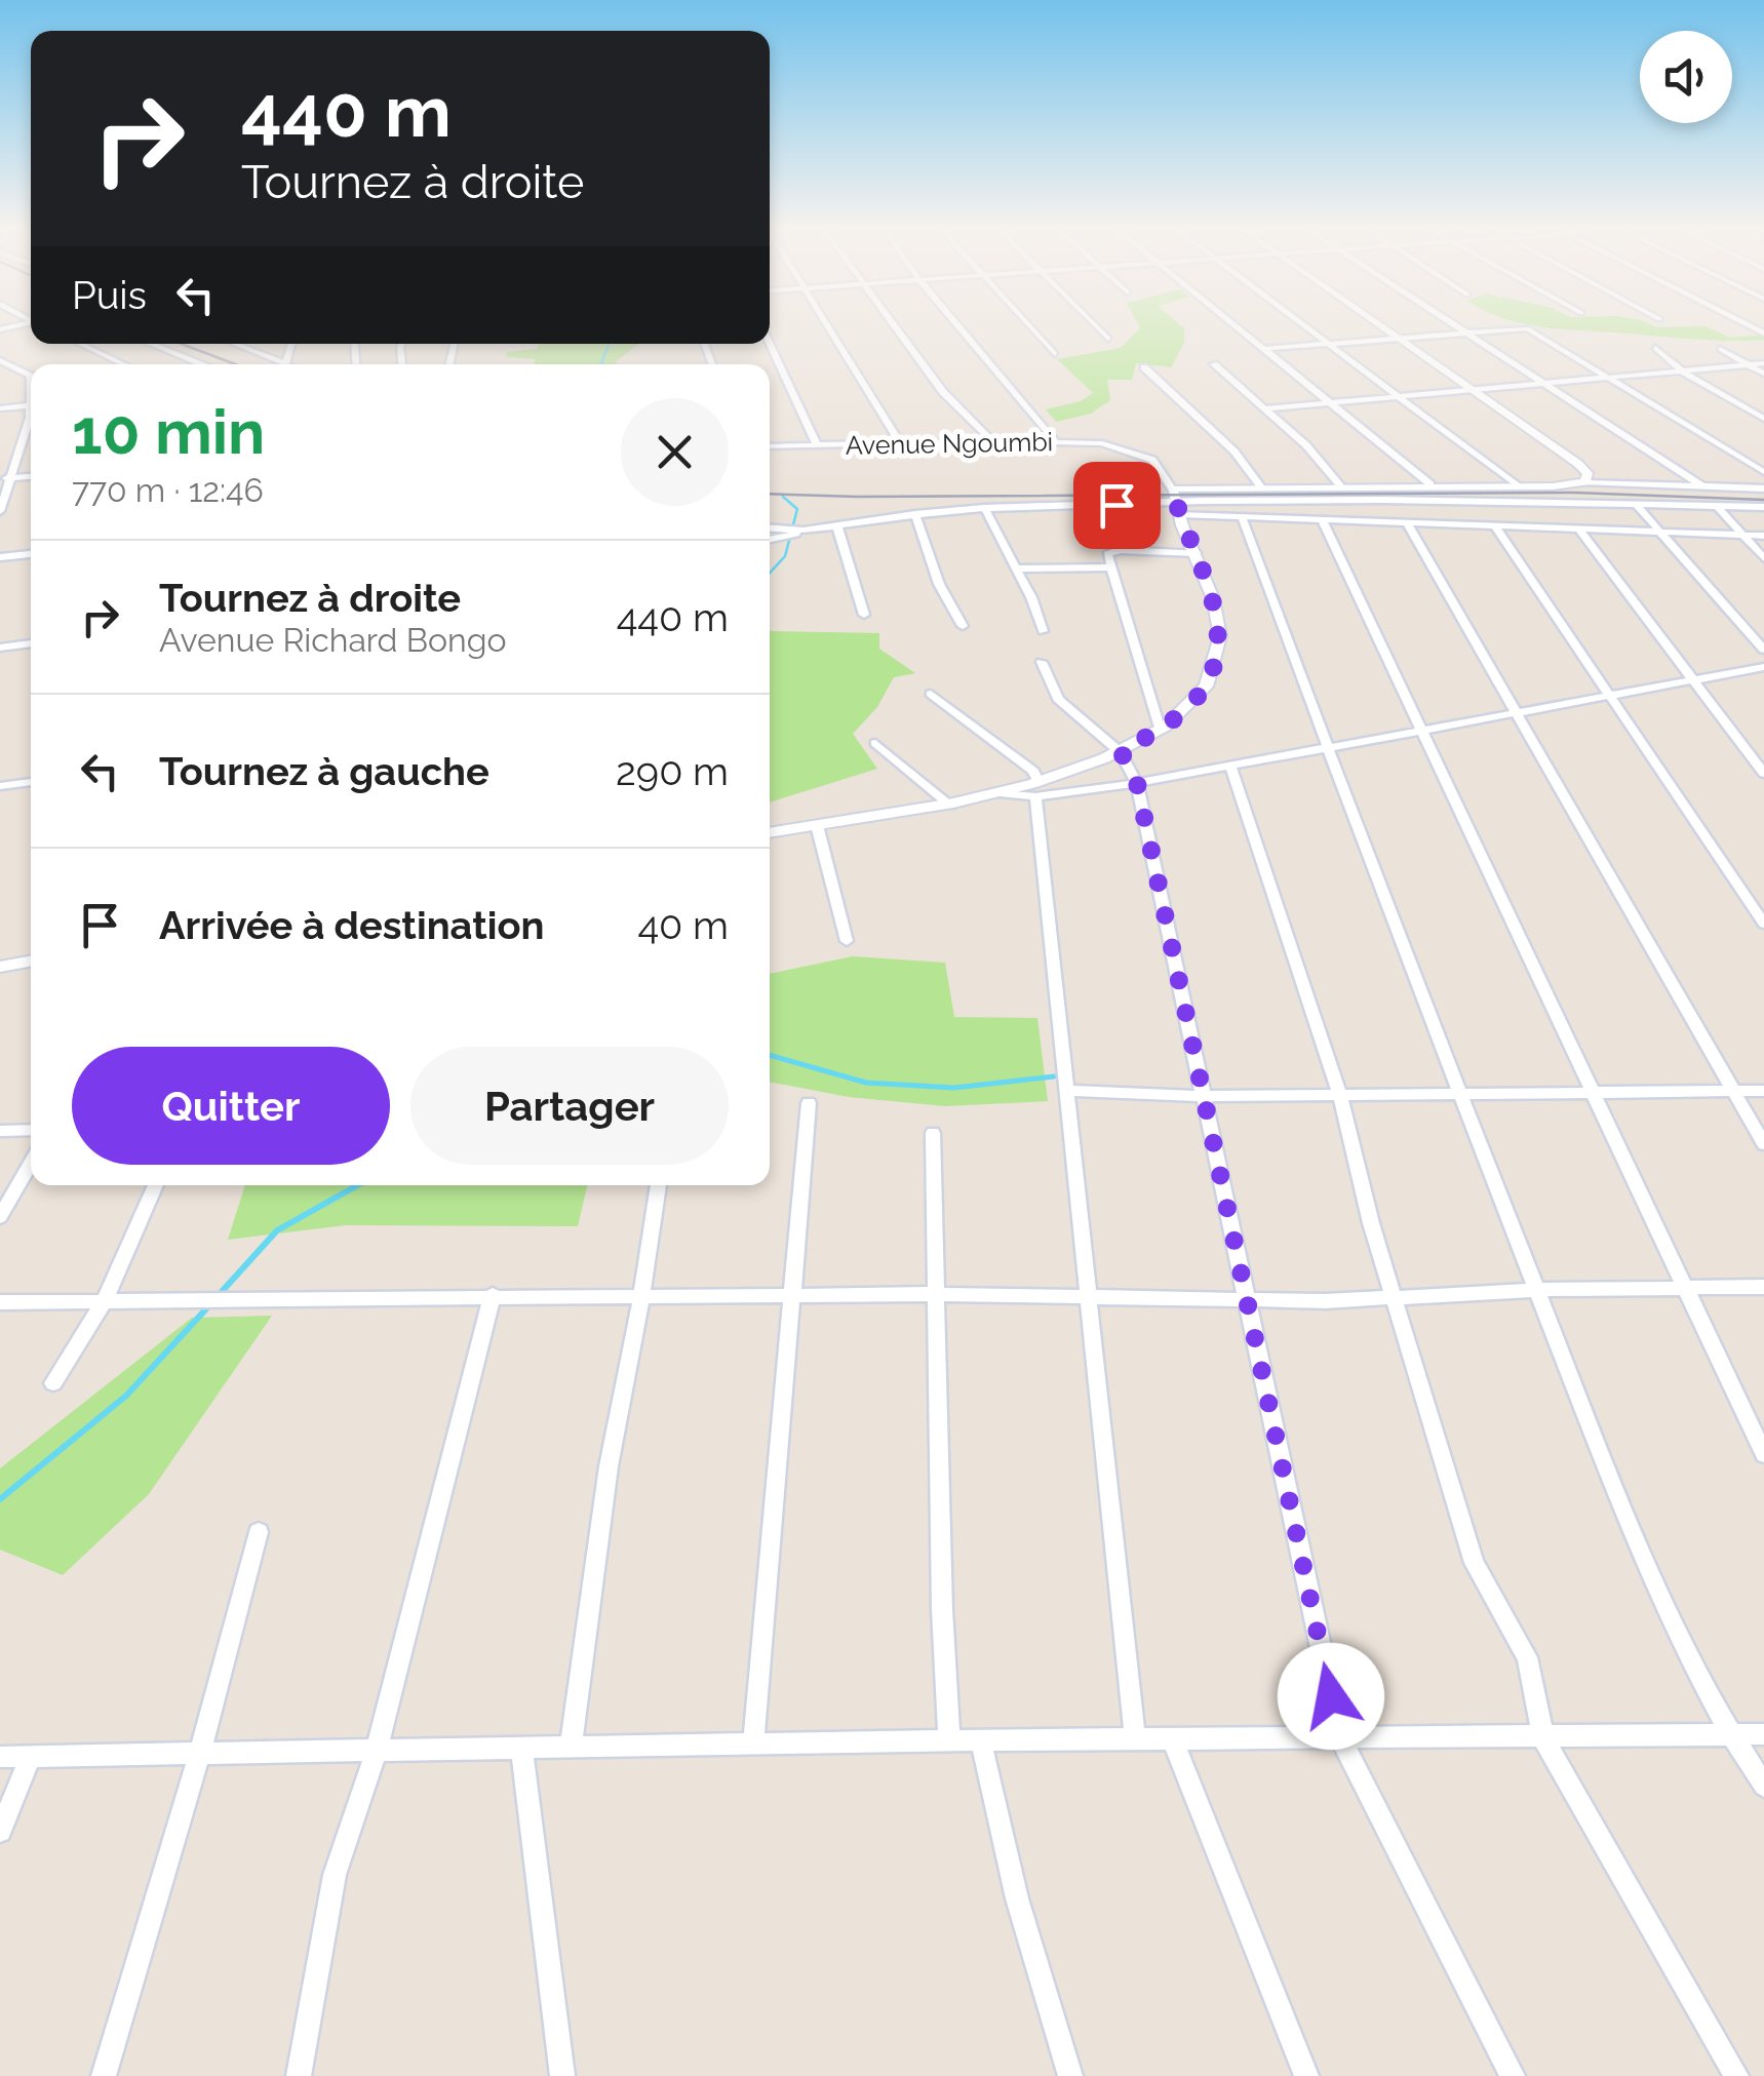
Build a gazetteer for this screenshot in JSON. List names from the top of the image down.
{
  "streets": {
    "street": ["Avenue Ngoumbi"]
  },
  "page": {
    "turn": ["440 m", "Tournez à droite"],
    "then": "Puis",
    "heading": ["10 min", "770 m · 12:46"],
    "list": [
      {
        "name": "Tournez à droite",
        "note": "Avenue Richard Bongo",
        "value": "440 m"
      },
      {
        "name": "Tournez à gauche",
        "value": "290 m"
      },
      {
        "name": "Arrivée à destination",
        "value": "40 m"
      }
    ],
    "buttons": ["Quitter", "Partager"]
  }
}
